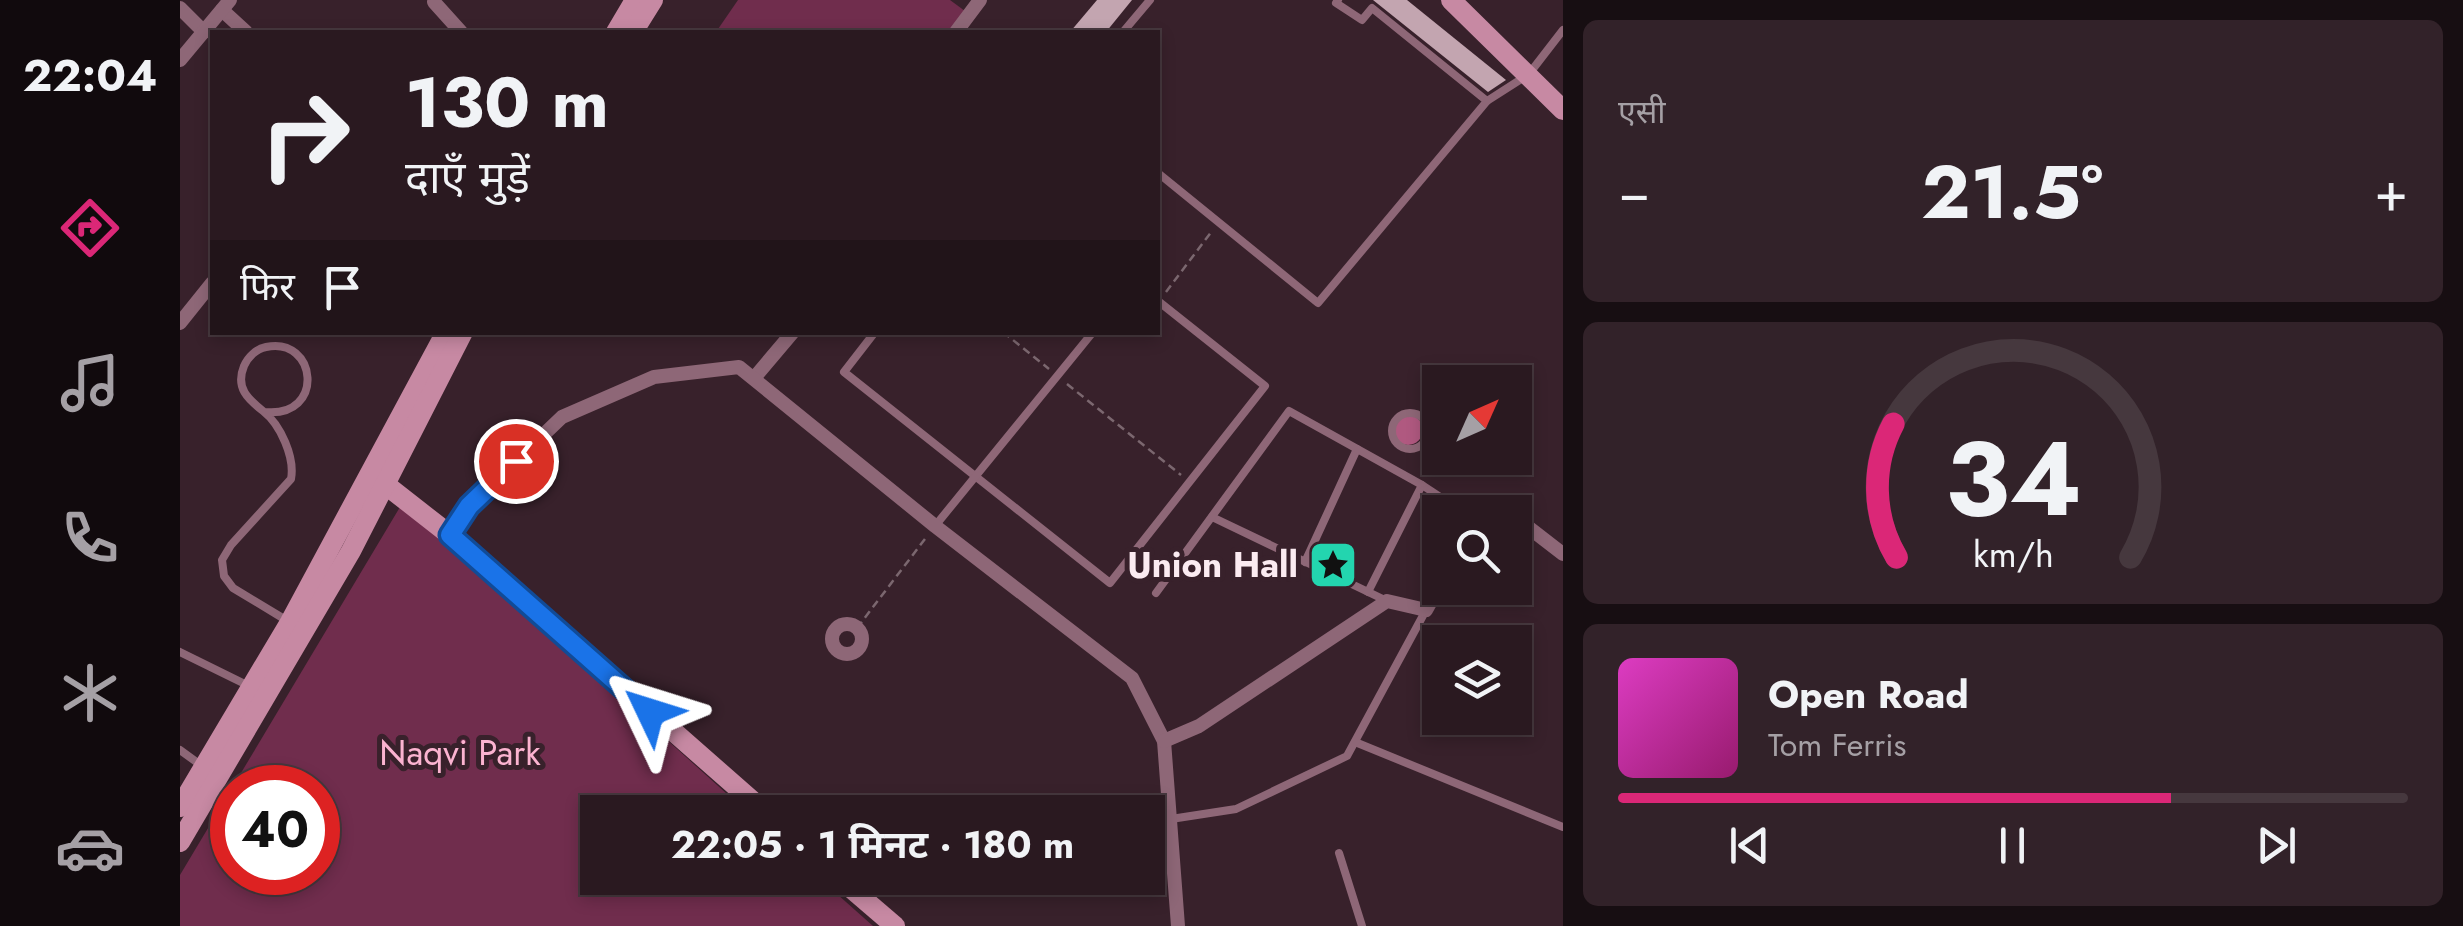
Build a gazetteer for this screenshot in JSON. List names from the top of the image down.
{
  "parks": ["Naqvi Park"],
  "places": {
    "place": ["Union Hall"]
  },
  "north": "top right",
  "page": {
    "tabs": "22:04",
    "tile": "एसी",
    "turn": ["130 m", "दाएँ मुड़ें"],
    "heat": ["−", "21.5°", "+"],
    "then": "फिर",
    "song": ["Open Road", "Tom Ferris"],
    "limit": "40",
    "trip": "22:05 · 1 मिनट · 180 m",
    "gauge": ["34", "km/h"]
  }
}
